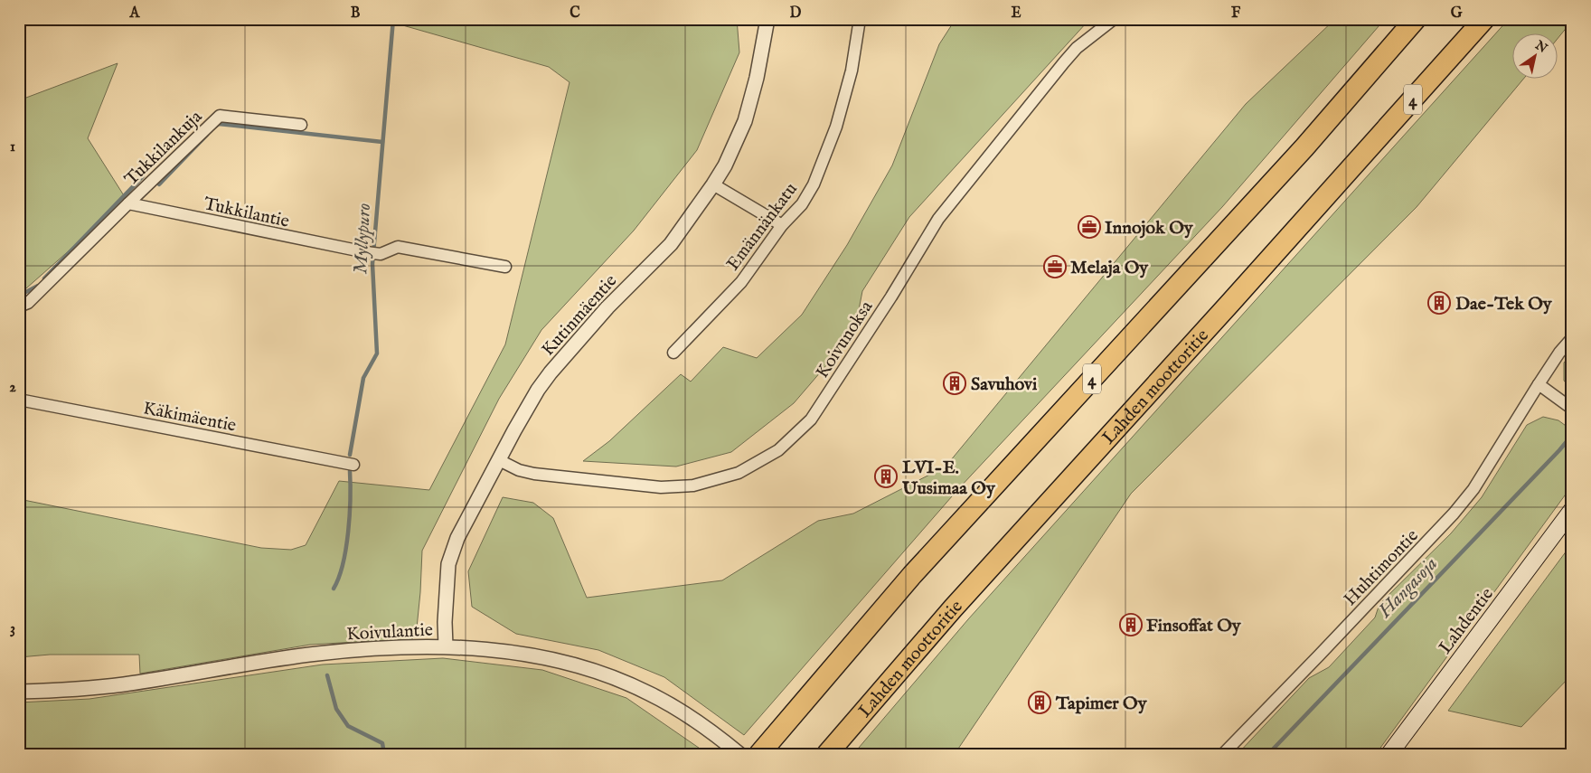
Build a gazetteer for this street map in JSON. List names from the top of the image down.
{
  "streets": {
    "highway": ["4", "Lahden moottoritie"],
    "main road": ["Lahdentie"],
    "street": [
      "Tukkilankuja",
      "Tukkilantie",
      "Emännänkatu",
      "Kutinmäentie",
      "Koivunoksa",
      "Käkimäentie",
      "Huhtimontie",
      "Koivulantie"
    ]
  },
  "crossings": [
    ["Tukkilankuja", "Tukkilantie"],
    ["Kutinmäentie", "Koivunoksa"],
    ["Kutinmäentie", "Koivulantie"]
  ],
  "water": ["Myllypuro", "Hangasoja"],
  "places": {
    "office": ["Innojok Oy", "Melaja Oy"],
    "building": [
      "Dae-Tek Oy",
      "Savuhovi",
      "LVI-E. Uusimaa Oy",
      "Finsoffat Oy",
      "Tapimer Oy"
    ]
  },
  "north": "top right",
  "grid": {
    "columns": [
      "A",
      "B",
      "C",
      "D",
      "E",
      "F",
      "G"
    ],
    "rows": ["1", "2", "3"]
  }
}
